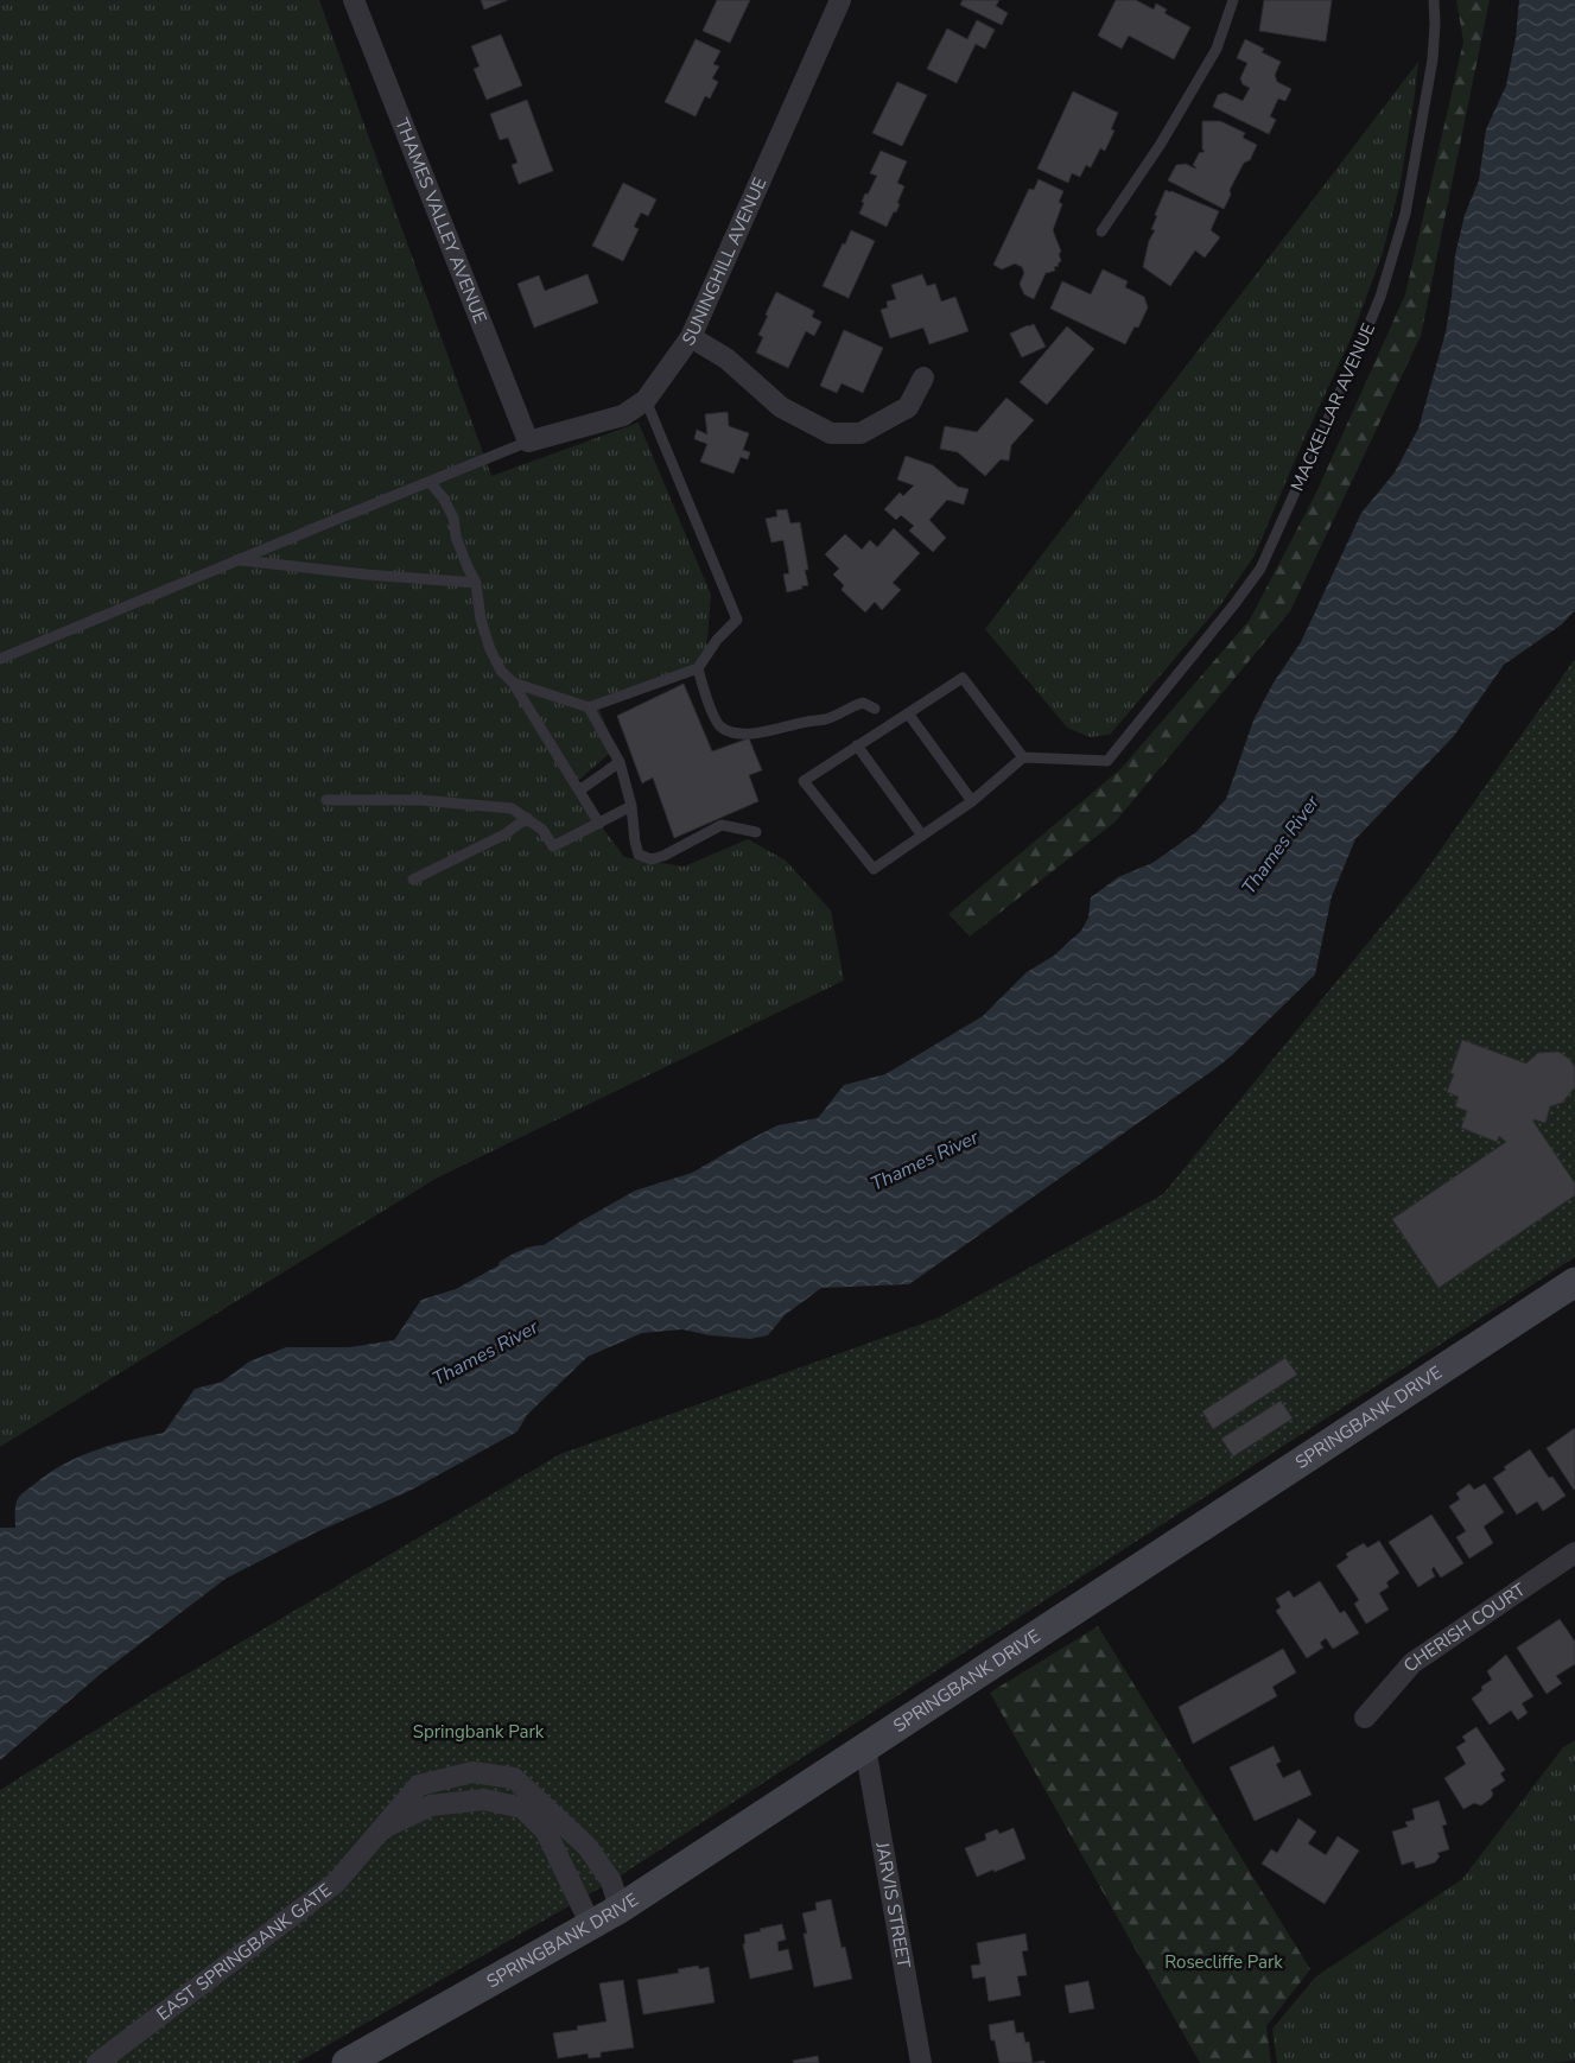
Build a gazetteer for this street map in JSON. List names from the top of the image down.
{
  "streets": {
    "main road": ["SPRINGBANK DRIVE"],
    "street": [
      "THAMES VALLEY AVENUE",
      "SUNINGHILL AVENUE",
      "CHERISH COURT",
      "JARVIS STREET",
      "EAST SPRINGBANK GATE"
    ],
    "lane": ["MACKELLAR AVENUE"]
  },
  "crossings": [
    ["THAMES VALLEY AVENUE", "SUNINGHILL AVENUE"],
    ["SPRINGBANK DRIVE", "JARVIS STREET"],
    ["SPRINGBANK DRIVE", "EAST SPRINGBANK GATE"]
  ],
  "water": ["Thames River"],
  "parks": ["Springbank Park", "Rosecliffe Park"]
}
